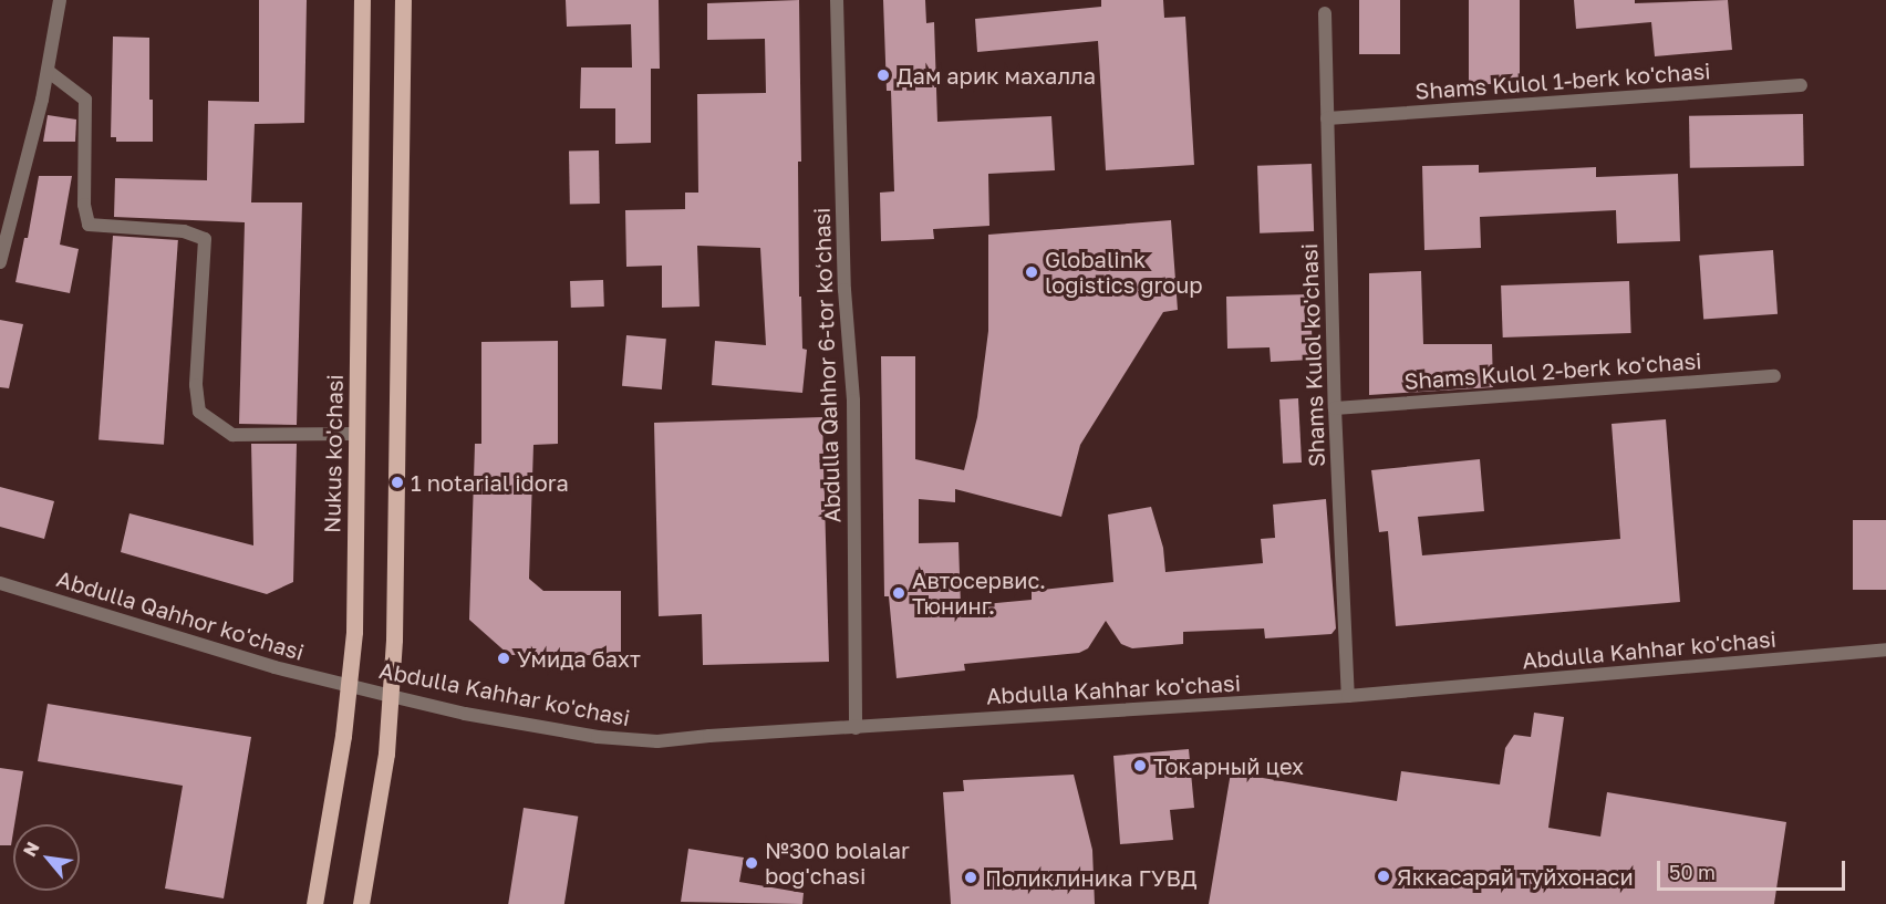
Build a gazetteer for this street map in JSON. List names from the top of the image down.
{
  "streets": {
    "main road": ["Nukus ko'chasi"],
    "street": [
      "Shams Kulol 1-berk ko'chasi",
      "Shams Kulol ko'chasi",
      "Abdulla Qahhor 6-tor koʻchasi",
      "Shams Kulol 2-berk ko'chasi",
      "Abdulla Qahhor ko'chasi",
      "Abdulla Kahhar ko'chasi"
    ]
  },
  "crossings": [
    ["Shams Kulol 1-berk ko'chasi", "Shams Kulol ko'chasi"],
    ["Shams Kulol ko'chasi", "Shams Kulol 2-berk ko'chasi"],
    ["Shams Kulol ko'chasi", "Abdulla Kahhar ko'chasi"],
    ["Abdulla Qahhor 6-tor koʻchasi", "Abdulla Kahhar ko'chasi"],
    ["Nukus ko'chasi", "Abdulla Qahhor ko'chasi"],
    ["Nukus ko'chasi", "Abdulla Kahhar ko'chasi"],
    ["Abdulla Qahhor ko'chasi", "Abdulla Kahhar ko'chasi"]
  ],
  "places": [
    "Дам арик махалла",
    "Globalink logistics group",
    "1 notarial idora",
    "Автосервис. Тюнинг.",
    "Умида бахт",
    "Токарный цех",
    "№300 bolalar bog'chasi",
    "Яккасаряй туйхонаси",
    "Поликлиника ГУВД"
  ],
  "scale_bar": "50 m",
  "north": "top left"
}
